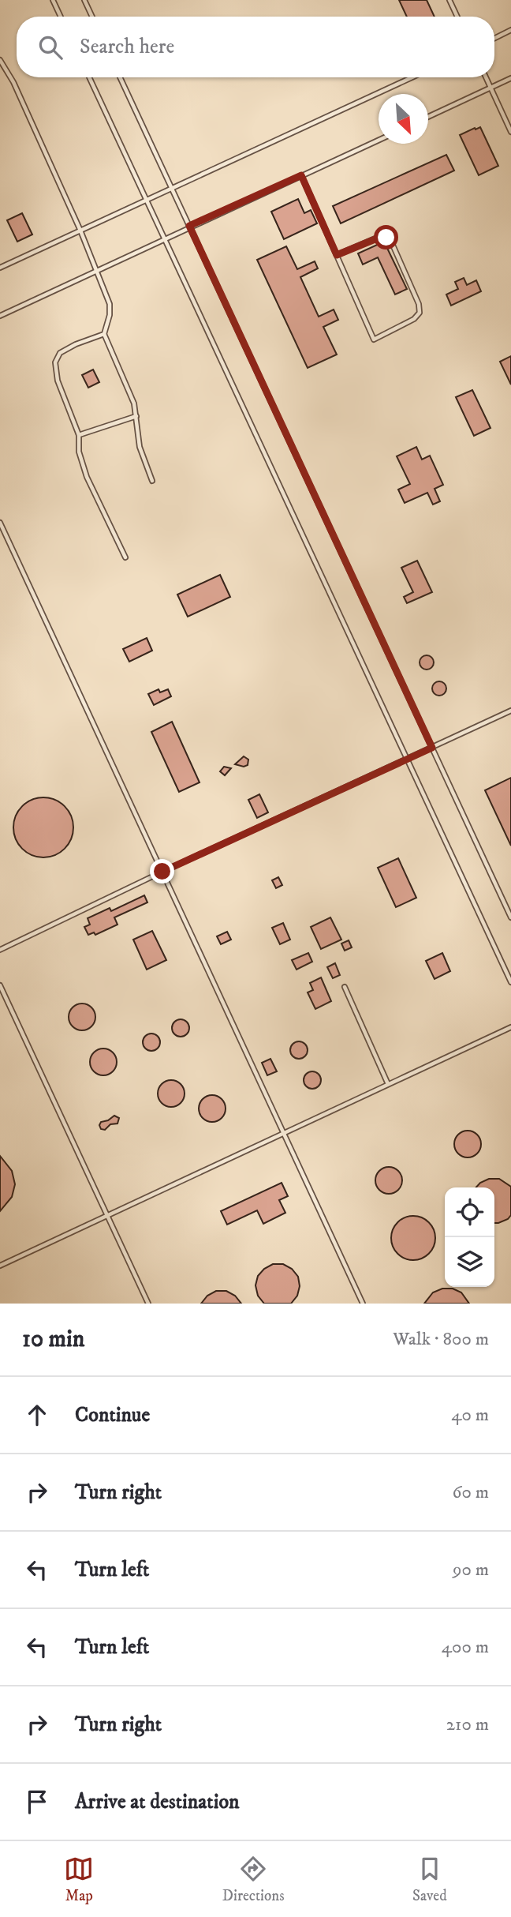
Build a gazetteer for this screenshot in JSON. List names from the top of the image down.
{
  "north": "bottom right",
  "page": {
    "search": "Search here",
    "heading": ["10 min", "Walk · 800 m"],
    "list": [
      ["Continue", "40 m"],
      ["Turn right", "60 m"],
      ["Turn left", "90 m"],
      ["Turn left", "400 m"],
      ["Turn right", "210 m"],
      "Arrive at destination"
    ],
    "nav": ["Map", "Directions", "Saved"]
  }
}
